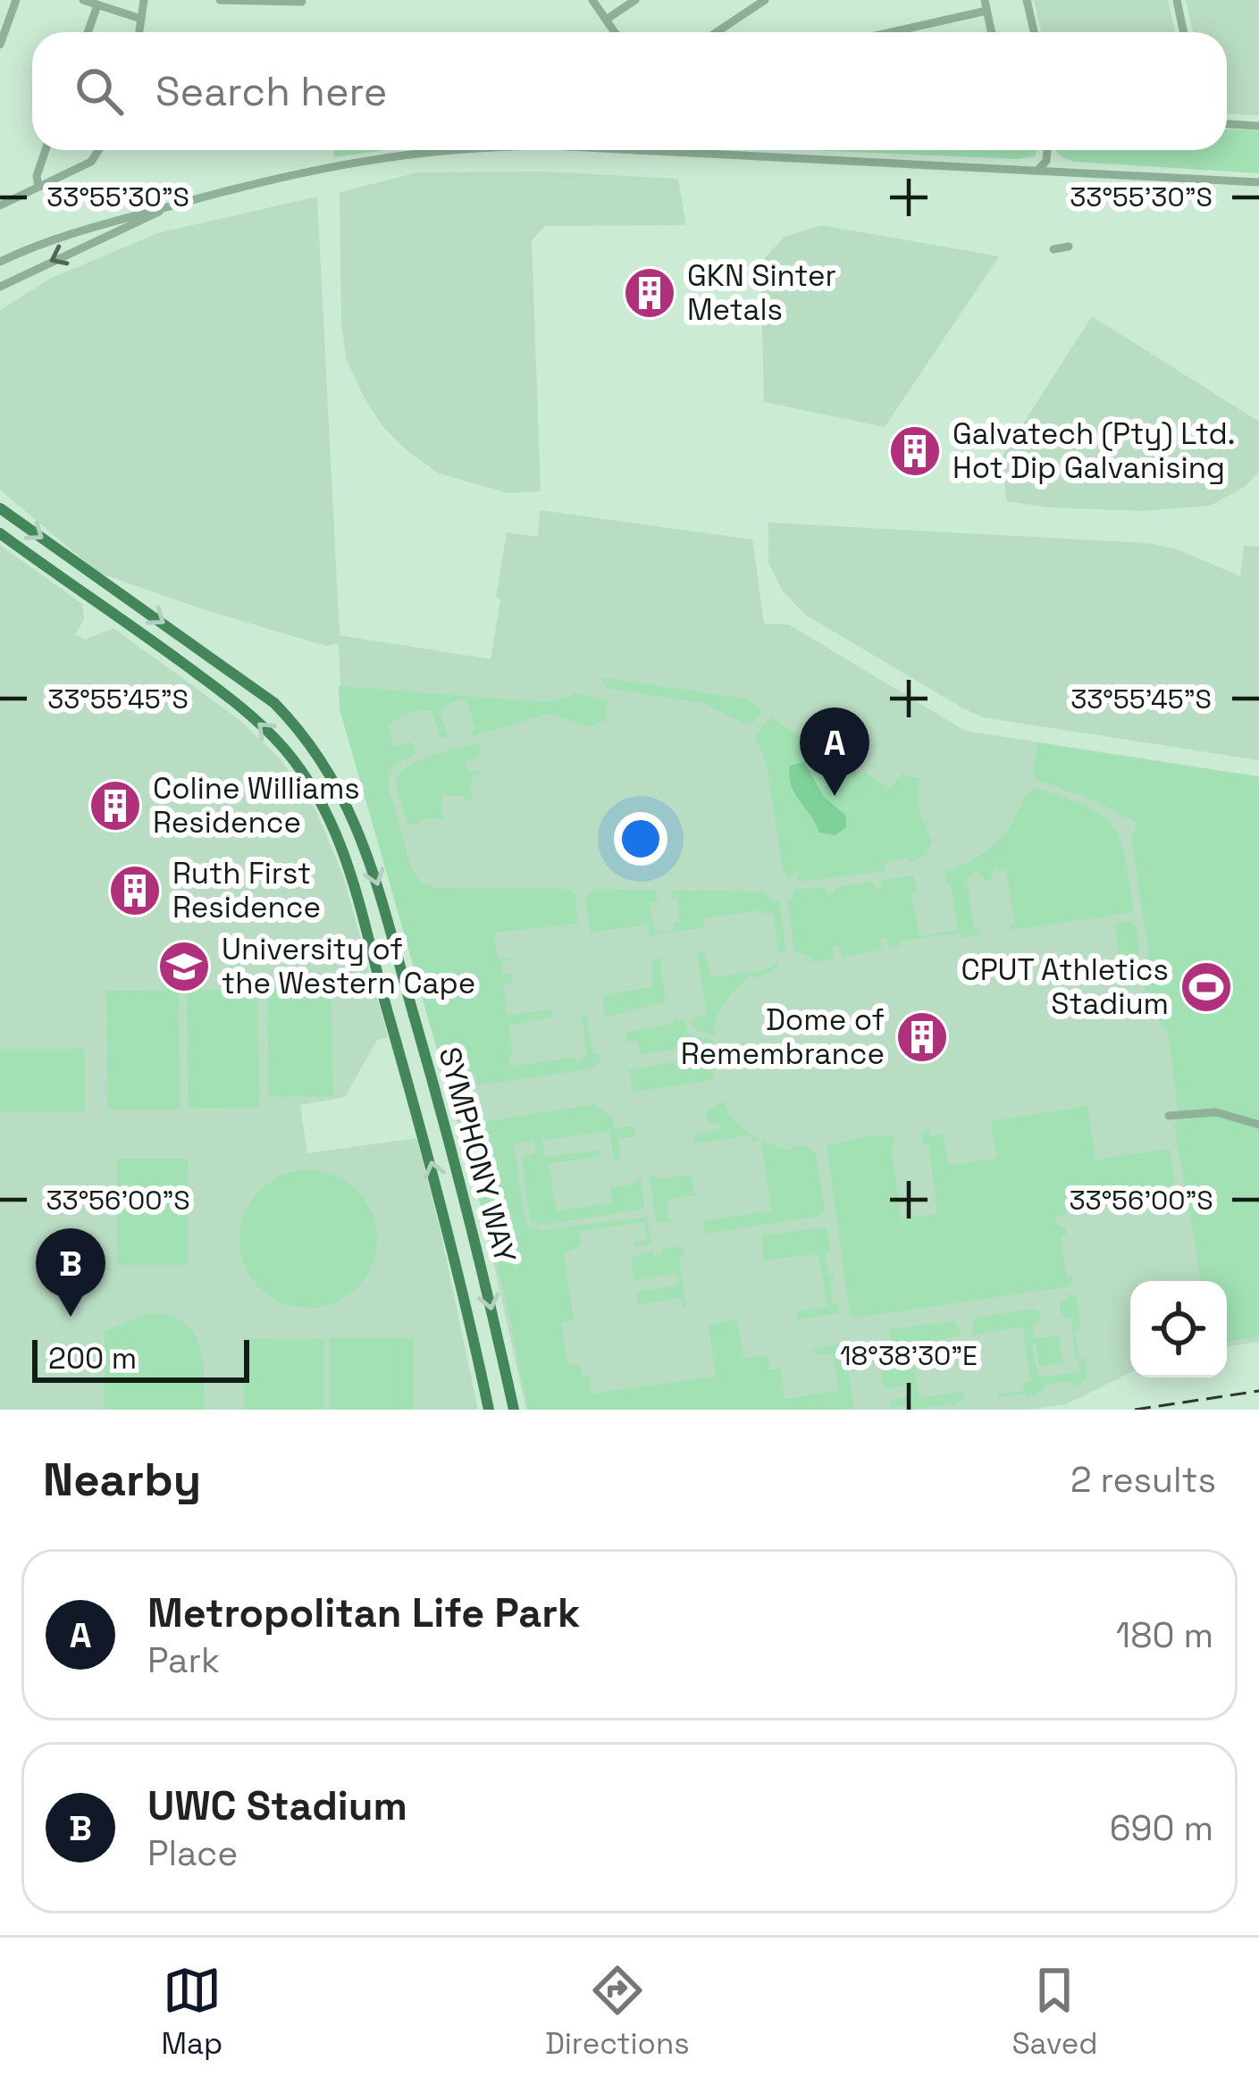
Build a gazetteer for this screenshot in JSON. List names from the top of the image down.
{
  "streets": {
    "main road": ["SYMPHONY WAY"]
  },
  "places": {
    "building": [
      "GKN Sinter Metals",
      "Galvatech (Pty) Ltd. Hot Dip Galvanising",
      "Coline Williams Residence",
      "Ruth First Residence",
      "Dome of Remembrance"
    ],
    "school or university": ["University of the Western Cape"],
    "sports": ["CPUT Athletics Stadium"]
  },
  "scale_bar": "200 m",
  "page": {
    "search": "Search here",
    "pins": ["A", "B"],
    "scale": "200 m",
    "heading": ["Nearby", "2 results"],
    "list": [
      {
        "mark": "A",
        "name": "Metropolitan Life Park",
        "note": "Park",
        "value": "180 m"
      },
      {
        "mark": "B",
        "name": "UWC Stadium",
        "note": "Place",
        "value": "690 m"
      }
    ],
    "nav": ["Map", "Directions", "Saved"]
  },
  "coordinates": [
    "33°55'30\"S",
    "33°55'45\"S",
    "33°56'00\"S",
    "18°38'30\"E"
  ]
}
